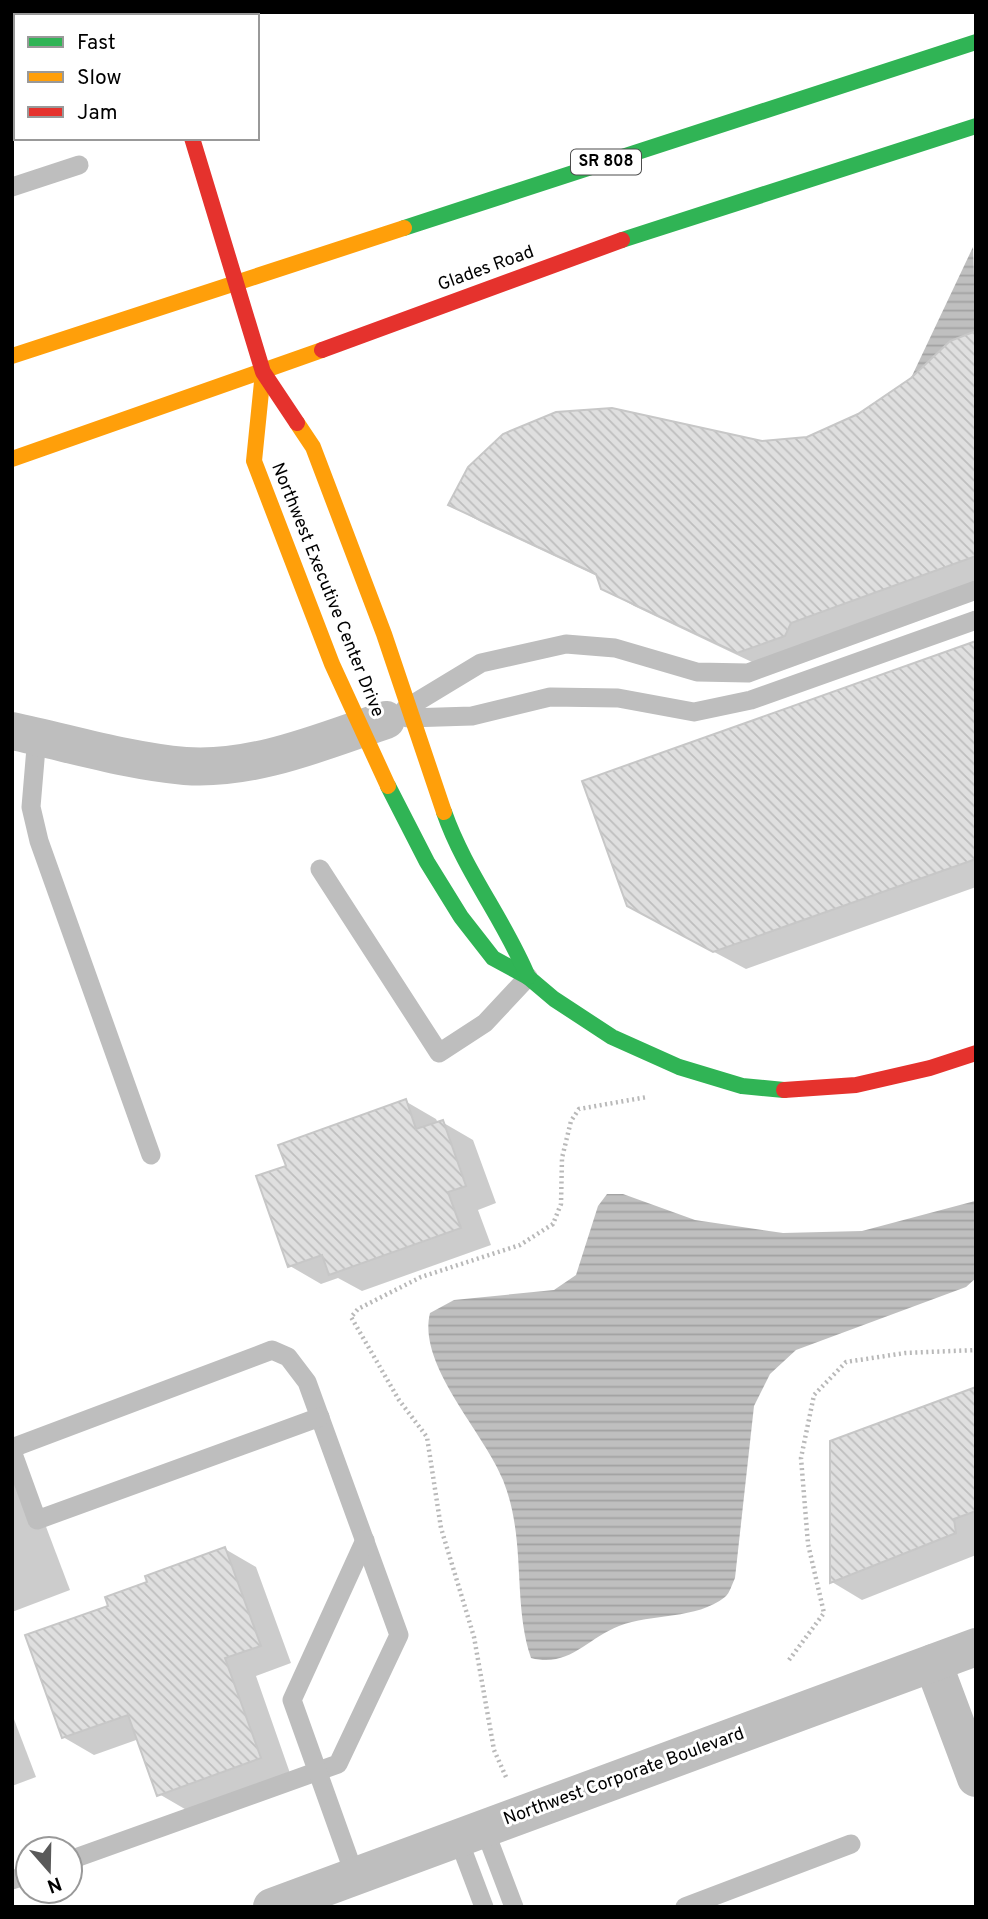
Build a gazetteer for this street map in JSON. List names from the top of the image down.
{
  "streets": {
    "street": [
      "SR 808",
      "Glades Road",
      "Northwest Executive Center Drive",
      "Northwest Corporate Boulevard"
    ]
  },
  "crossings": [
    ["SR 808", "Northwest Executive Center Drive"],
    ["Glades Road", "Northwest Executive Center Drive"]
  ],
  "legend": ["Fast", "Slow", "Jam"],
  "north": "bottom"
}
